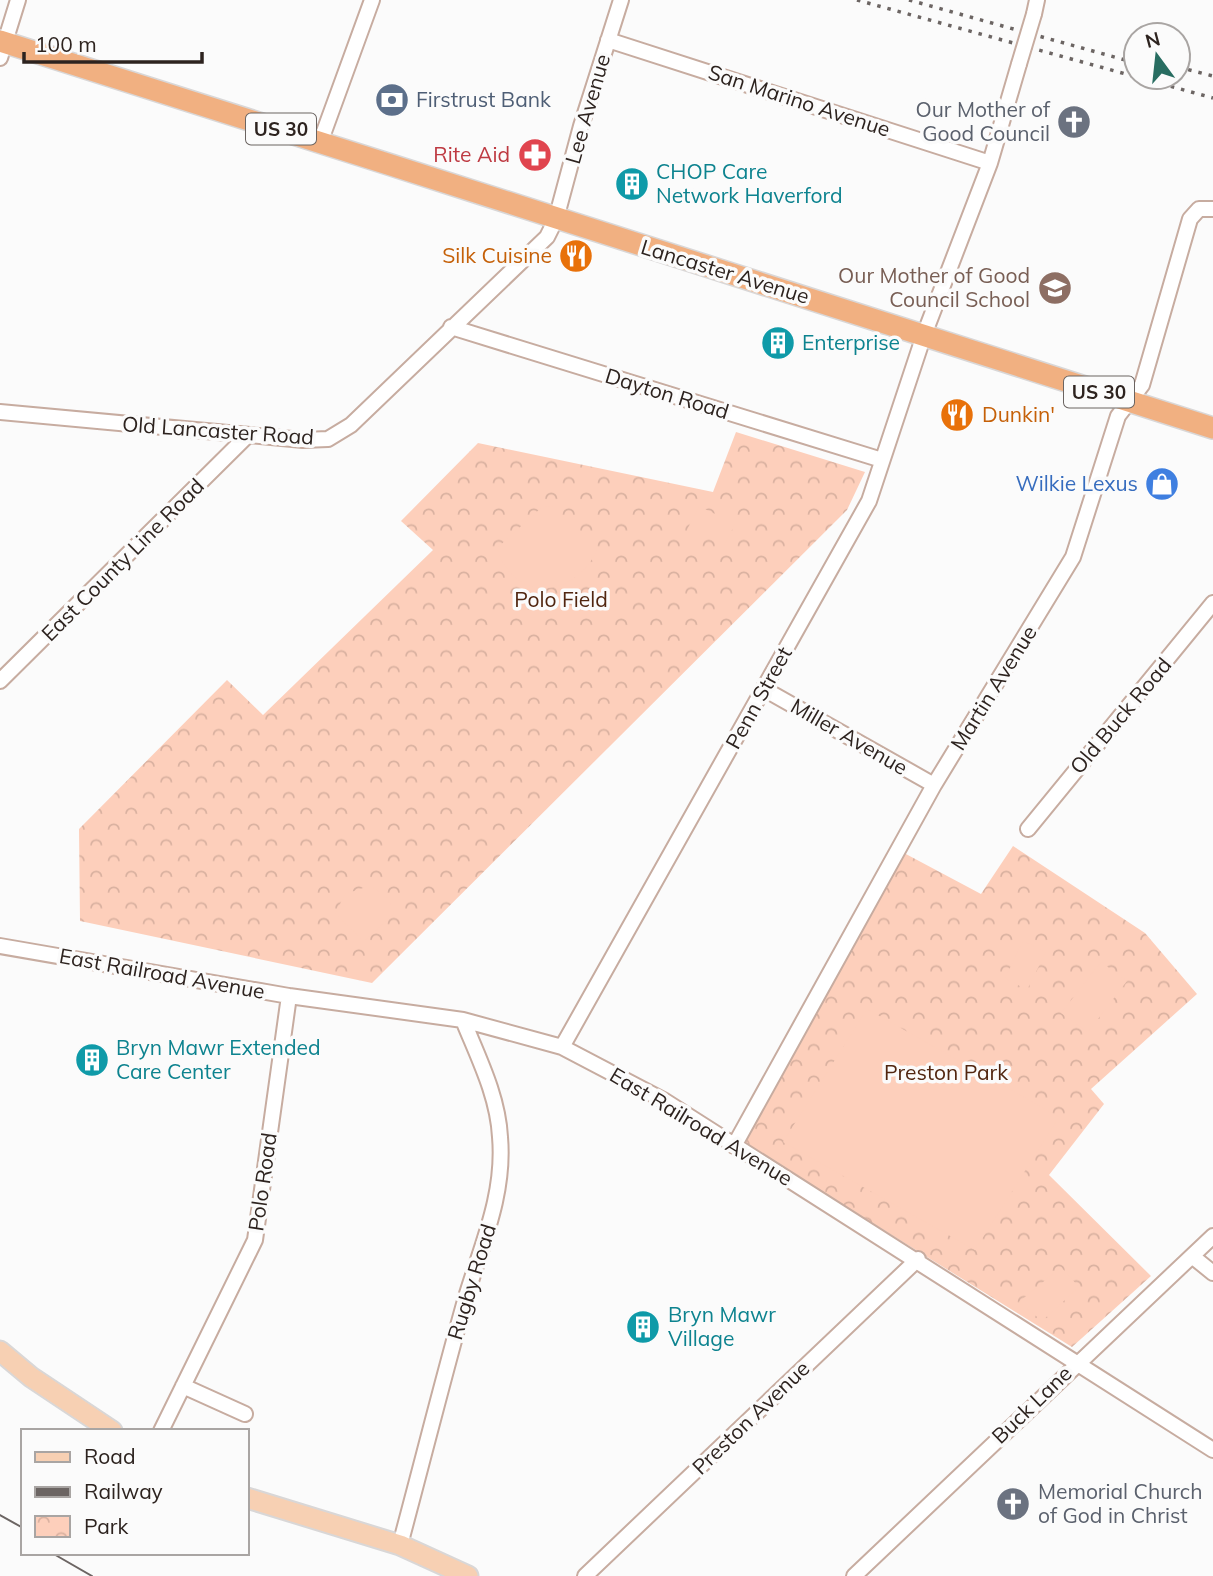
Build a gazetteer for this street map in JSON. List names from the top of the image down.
{
  "streets": {
    "highway": ["US 30", "Lancaster Avenue"],
    "street": [
      "San Marino Avenue",
      "Lee Avenue",
      "Dayton Road",
      "Old Lancaster Road",
      "East County Line Road",
      "Martin Avenue",
      "Penn Street",
      "Old Buck Road",
      "Miller Avenue",
      "East Railroad Avenue",
      "Polo Road",
      "Rugby Road",
      "Buck Lane",
      "Preston Avenue"
    ]
  },
  "crossings": [
    ["San Marino Avenue", "Lee Avenue"],
    ["San Marino Avenue", "Penn Street"],
    ["Lee Avenue", "US 30"],
    ["Lee Avenue", "Lancaster Avenue"],
    ["Lee Avenue", "Old Lancaster Road"],
    ["US 30", "Lancaster Avenue"],
    ["US 30", "Old Lancaster Road"],
    ["Lancaster Avenue", "Old Lancaster Road"],
    ["Lancaster Avenue", "Martin Avenue"],
    ["Lancaster Avenue", "Penn Street"],
    ["Dayton Road", "Old Lancaster Road"],
    ["Dayton Road", "Penn Street"],
    ["Old Lancaster Road", "East County Line Road"],
    ["Martin Avenue", "Miller Avenue"],
    ["Martin Avenue", "East Railroad Avenue"],
    ["Penn Street", "Miller Avenue"],
    ["Penn Street", "East Railroad Avenue"],
    ["East Railroad Avenue", "Polo Road"],
    ["East Railroad Avenue", "Rugby Road"],
    ["East Railroad Avenue", "Buck Lane"],
    ["East Railroad Avenue", "Preston Avenue"]
  ],
  "parks": ["Polo Field", "Preston Park"],
  "places": {
    "bank": ["Firstrust Bank"],
    "church": ["Our Mother of Good Council", "Memorial Church of God in Christ"],
    "pharmacy": ["Rite Aid"],
    "building": [
      "CHOP Care Network Haverford",
      "Enterprise",
      "Bryn Mawr Extended Care Center",
      "Bryn Mawr Village"
    ],
    "restaurant": ["Silk Cuisine", "Dunkin'"],
    "school or university": ["Our Mother of Good Council School"],
    "shop": ["Wilkie Lexus"]
  },
  "legend": ["Road", "Railway", "Park"],
  "scale_bar": "100 m",
  "north": "top"
}
